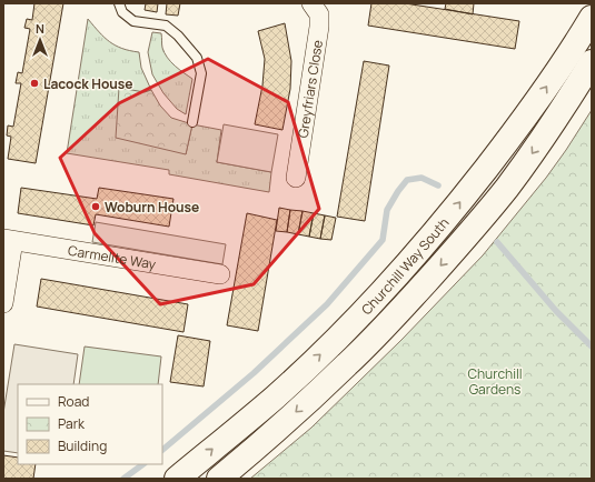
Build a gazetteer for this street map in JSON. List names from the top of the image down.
{
  "streets": {
    "highway": ["Churchill Way South"],
    "street": ["Greyfriars Close", "Carmelite Way"]
  },
  "parks": ["Churchill Gardens"],
  "places": ["Lacock House", "Woburn House"],
  "legend": ["Road", "Park", "Building"],
  "north": "top"
}
